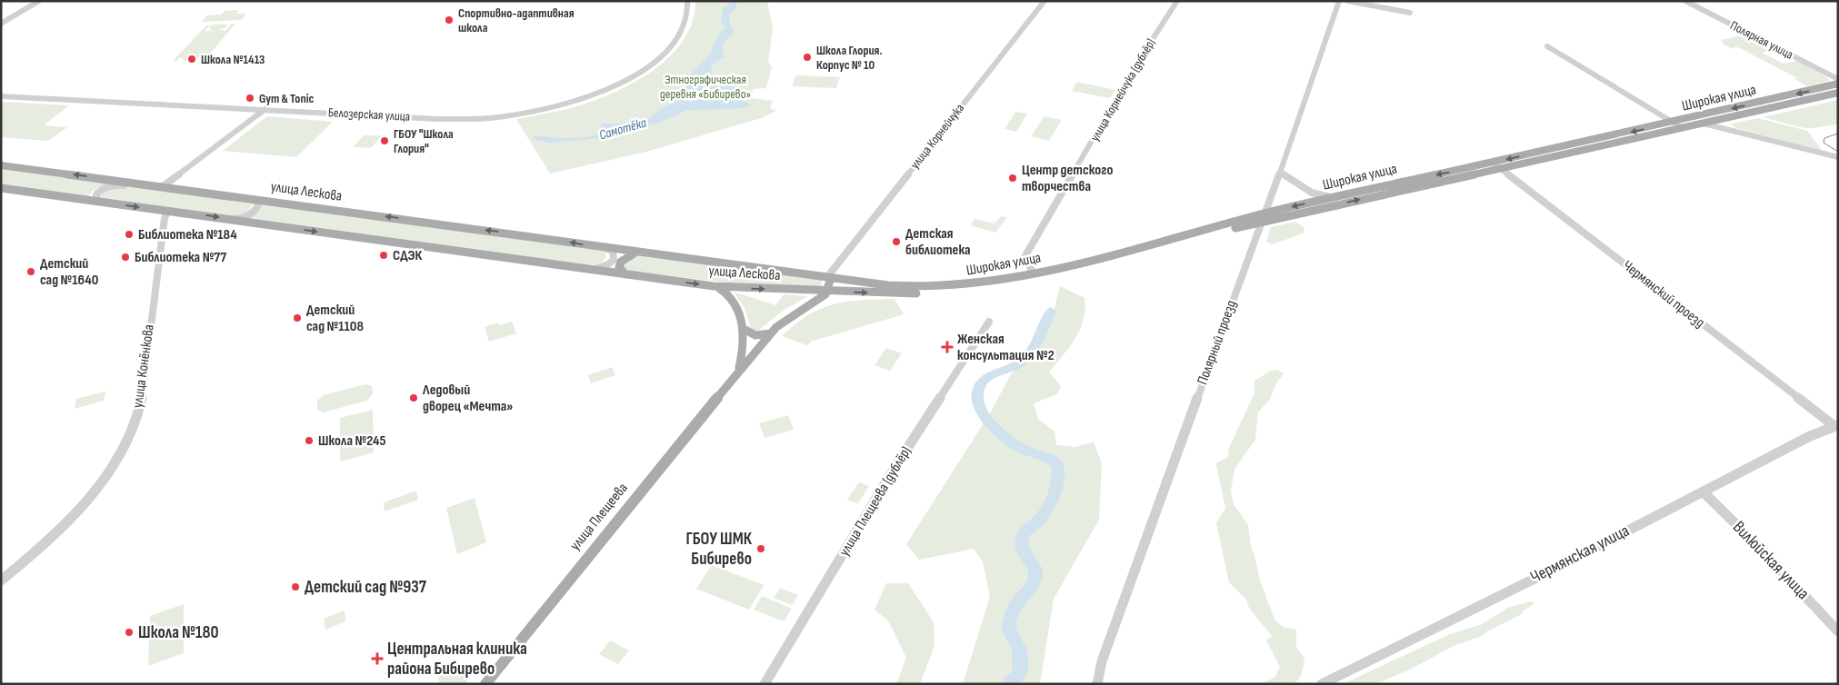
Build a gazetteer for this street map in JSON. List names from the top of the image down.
{
  "streets": {
    "main road": ["Широкая улица", "улица Лескова", "улица Плещеева"],
    "street": [
      "Полярная улица",
      "улица Корнейчука (дублёр)",
      "Белозерская улица",
      "улица Корнейчука",
      "Чермянский проезд",
      "Полярный проезд",
      "улица Конёнкова",
      "улица Плещеева (дублёр)",
      "Чермянская улица",
      "Вилюйская улица"
    ]
  },
  "crossings": [
    ["улица Корнейчука (дублёр)", "Широкая улица"],
    ["Широкая улица", "улица Лескова"],
    ["Широкая улица", "Чермянский проезд"],
    ["Широкая улица", "Полярный проезд"],
    ["улица Корнейчука", "улица Лескова"],
    ["улица Лескова", "улица Конёнкова"],
    ["улица Лескова", "улица Плещеева"],
    ["Чермянский проезд", "Чермянская улица"],
    ["Чермянская улица", "Вилюйская улица"]
  ],
  "water": ["Самотёка"],
  "parks": ["Этнографическая деревня «Бибирево»"],
  "places": {
    "other": [
      "Спортивно-адаптивная школа",
      "Школа Глория. Корпус № 10",
      "Школа №1413",
      "Gym & Tonic",
      "ГБОУ \"Школа Глория\"",
      "Центр детского творчества",
      "Библиотека №184",
      "Детская библиотека",
      "СДЭК",
      "Библиотека №77",
      "Детский сад №1640",
      "Детский сад №1108",
      "Ледовый дворец «Мечта»",
      "Школа №245",
      "ГБОУ ШМК Бибирево",
      "Детский сад №937",
      "Школа №180"
    ],
    "health": ["Женская консультация №2", "Центральная клиника района Бибирево"]
  }
}
